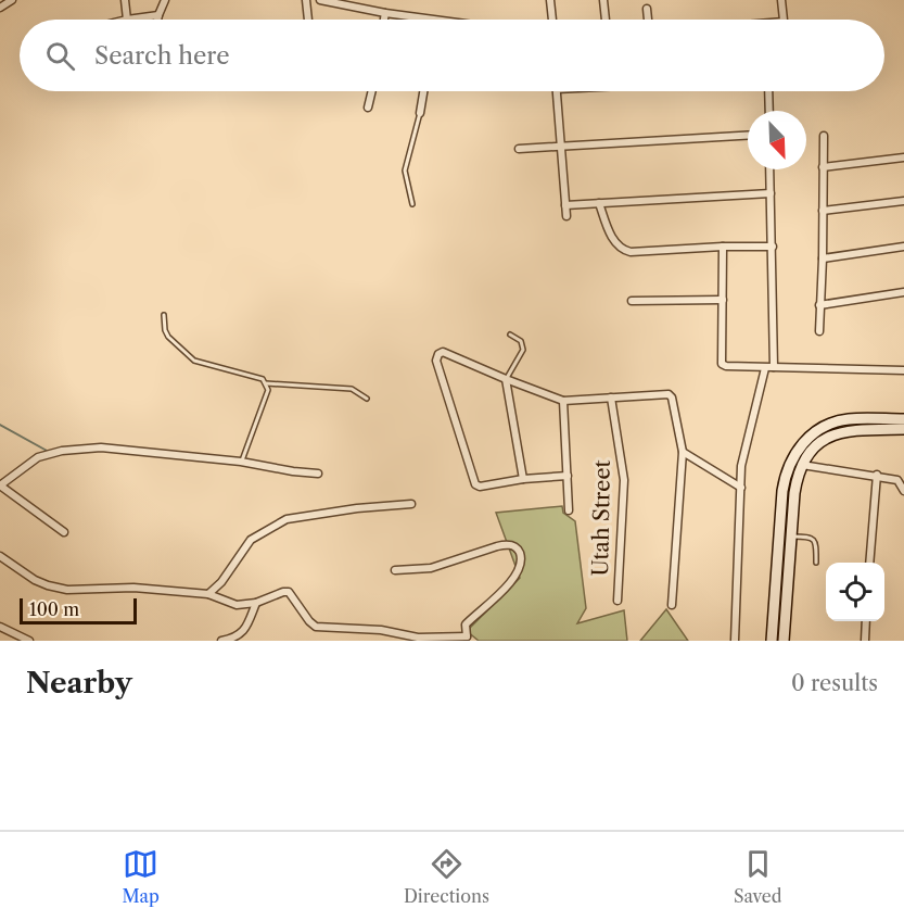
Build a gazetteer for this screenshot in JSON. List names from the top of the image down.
{
  "streets": {
    "street": ["Utah Street"]
  },
  "scale_bar": "100 m",
  "north": "bottom right",
  "page": {
    "search": "Search here",
    "scale": "100 m",
    "heading": ["Nearby", "0 results"],
    "nav": ["Map", "Directions", "Saved"]
  }
}
